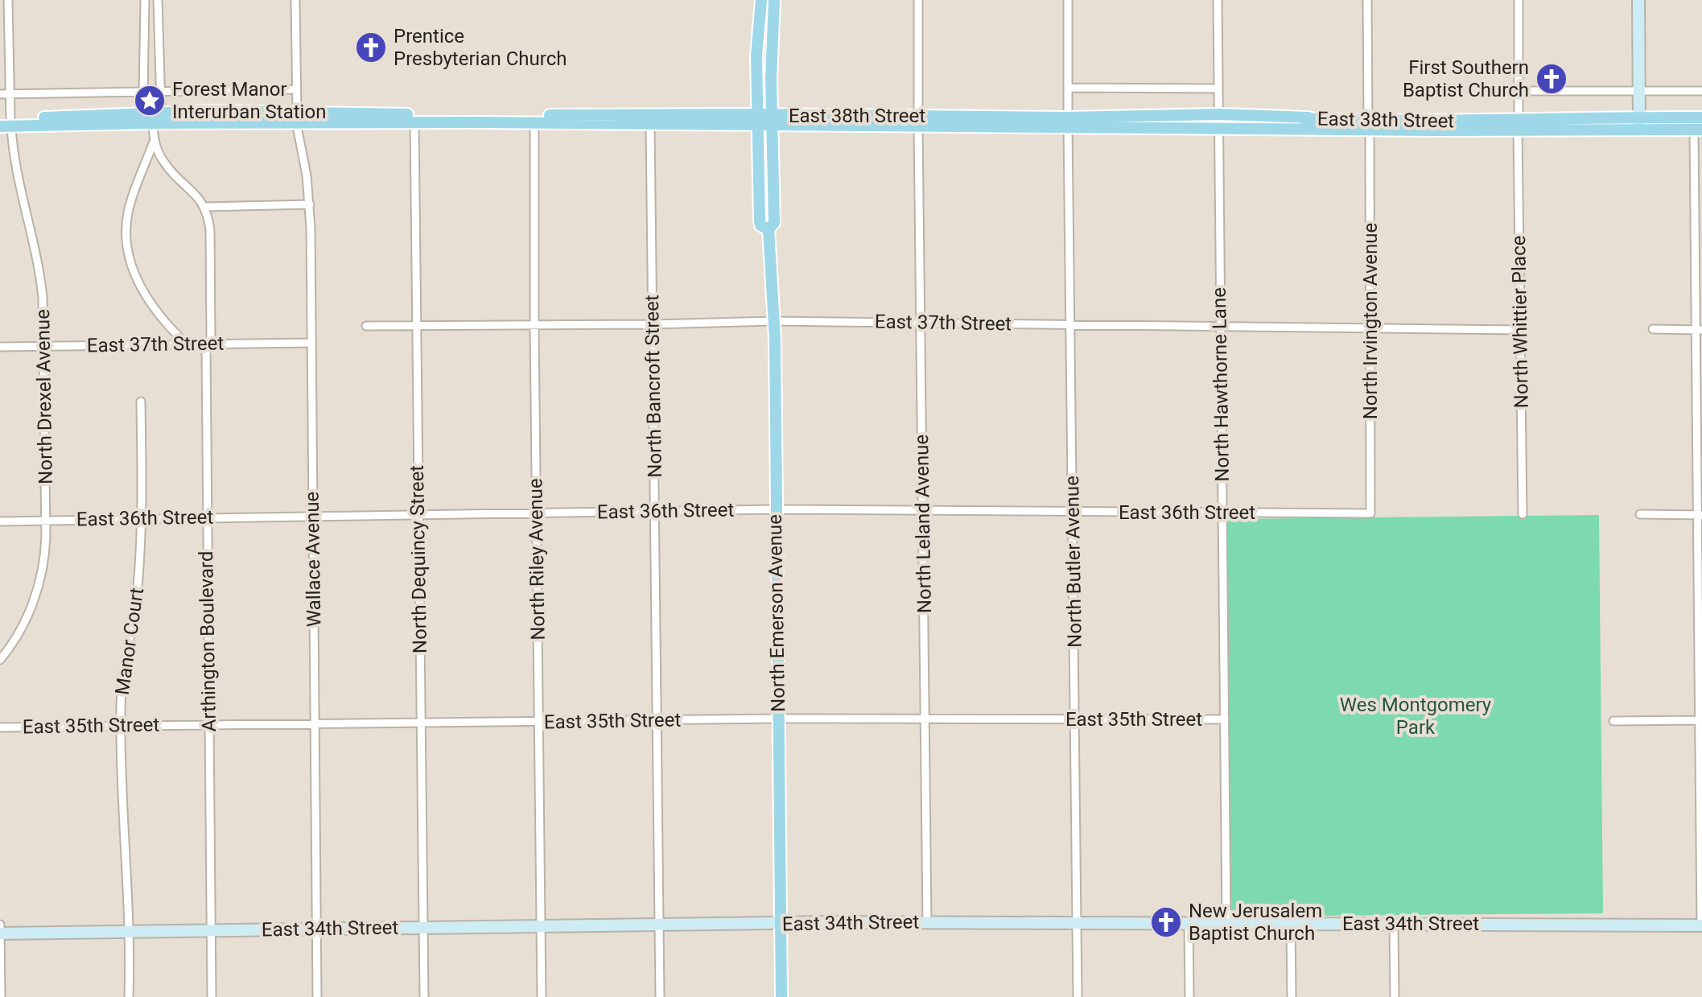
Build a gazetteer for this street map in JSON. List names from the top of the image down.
{
  "streets": {
    "main road": ["East 38th Street", "North Emerson Avenue", "East 34th Street"],
    "street": [
      "North Irvington Avenue",
      "North Whittier Place",
      "East 37th Street",
      "North Hawthorne Lane",
      "North Bancroft Street",
      "North Drexel Avenue",
      "East 36th Street",
      "North Leland Avenue",
      "Wallace Avenue",
      "North Dequincy Street",
      "North Riley Avenue",
      "North Butler Avenue",
      "Manor Court",
      "Arthington Boulevard",
      "East 35th Street"
    ]
  },
  "crossings": [
    ["East 38th Street", "North Irvington Avenue"],
    ["East 38th Street", "North Whittier Place"],
    ["East 38th Street", "North Hawthorne Lane"],
    ["East 38th Street", "North Bancroft Street"],
    ["East 38th Street", "North Drexel Avenue"],
    ["East 38th Street", "North Leland Avenue"],
    ["East 38th Street", "Wallace Avenue"],
    ["East 38th Street", "North Dequincy Street"],
    ["East 38th Street", "North Riley Avenue"],
    ["East 38th Street", "North Butler Avenue"],
    ["East 38th Street", "North Emerson Avenue"],
    ["East 38th Street", "Arthington Boulevard"],
    ["North Irvington Avenue", "East 37th Street"],
    ["North Irvington Avenue", "East 36th Street"],
    ["North Whittier Place", "East 37th Street"],
    ["East 37th Street", "North Hawthorne Lane"],
    ["East 37th Street", "North Bancroft Street"],
    ["East 37th Street", "North Drexel Avenue"],
    ["East 37th Street", "North Leland Avenue"],
    ["East 37th Street", "Wallace Avenue"],
    ["East 37th Street", "North Dequincy Street"],
    ["East 37th Street", "North Riley Avenue"],
    ["East 37th Street", "North Butler Avenue"],
    ["East 37th Street", "North Emerson Avenue"],
    ["East 37th Street", "Arthington Boulevard"],
    ["North Hawthorne Lane", "East 36th Street"],
    ["North Hawthorne Lane", "East 35th Street"],
    ["North Hawthorne Lane", "East 34th Street"],
    ["North Bancroft Street", "East 36th Street"],
    ["North Bancroft Street", "East 35th Street"],
    ["North Bancroft Street", "East 34th Street"],
    ["North Drexel Avenue", "East 36th Street"],
    ["East 36th Street", "North Leland Avenue"],
    ["East 36th Street", "Wallace Avenue"],
    ["East 36th Street", "North Dequincy Street"],
    ["East 36th Street", "North Riley Avenue"],
    ["East 36th Street", "North Butler Avenue"],
    ["East 36th Street", "North Emerson Avenue"],
    ["East 36th Street", "Manor Court"],
    ["East 36th Street", "Arthington Boulevard"],
    ["North Leland Avenue", "East 35th Street"],
    ["North Leland Avenue", "East 34th Street"],
    ["Wallace Avenue", "East 35th Street"],
    ["Wallace Avenue", "East 34th Street"],
    ["North Dequincy Street", "East 35th Street"],
    ["North Dequincy Street", "East 34th Street"],
    ["North Riley Avenue", "East 35th Street"],
    ["North Riley Avenue", "East 34th Street"],
    ["North Butler Avenue", "East 35th Street"],
    ["North Butler Avenue", "East 34th Street"],
    ["North Emerson Avenue", "East 35th Street"],
    ["North Emerson Avenue", "East 34th Street"],
    ["Manor Court", "East 35th Street"],
    ["Manor Court", "East 34th Street"],
    ["Arthington Boulevard", "East 35th Street"],
    ["Arthington Boulevard", "East 34th Street"]
  ],
  "parks": ["Wes Montgomery Park"],
  "places": {
    "church": ["Prentice Presbyterian Church", "First Southern Baptist Church", "New Jerusalem Baptist Church"],
    "place": ["Forest Manor Interurban Station"]
  }
}
